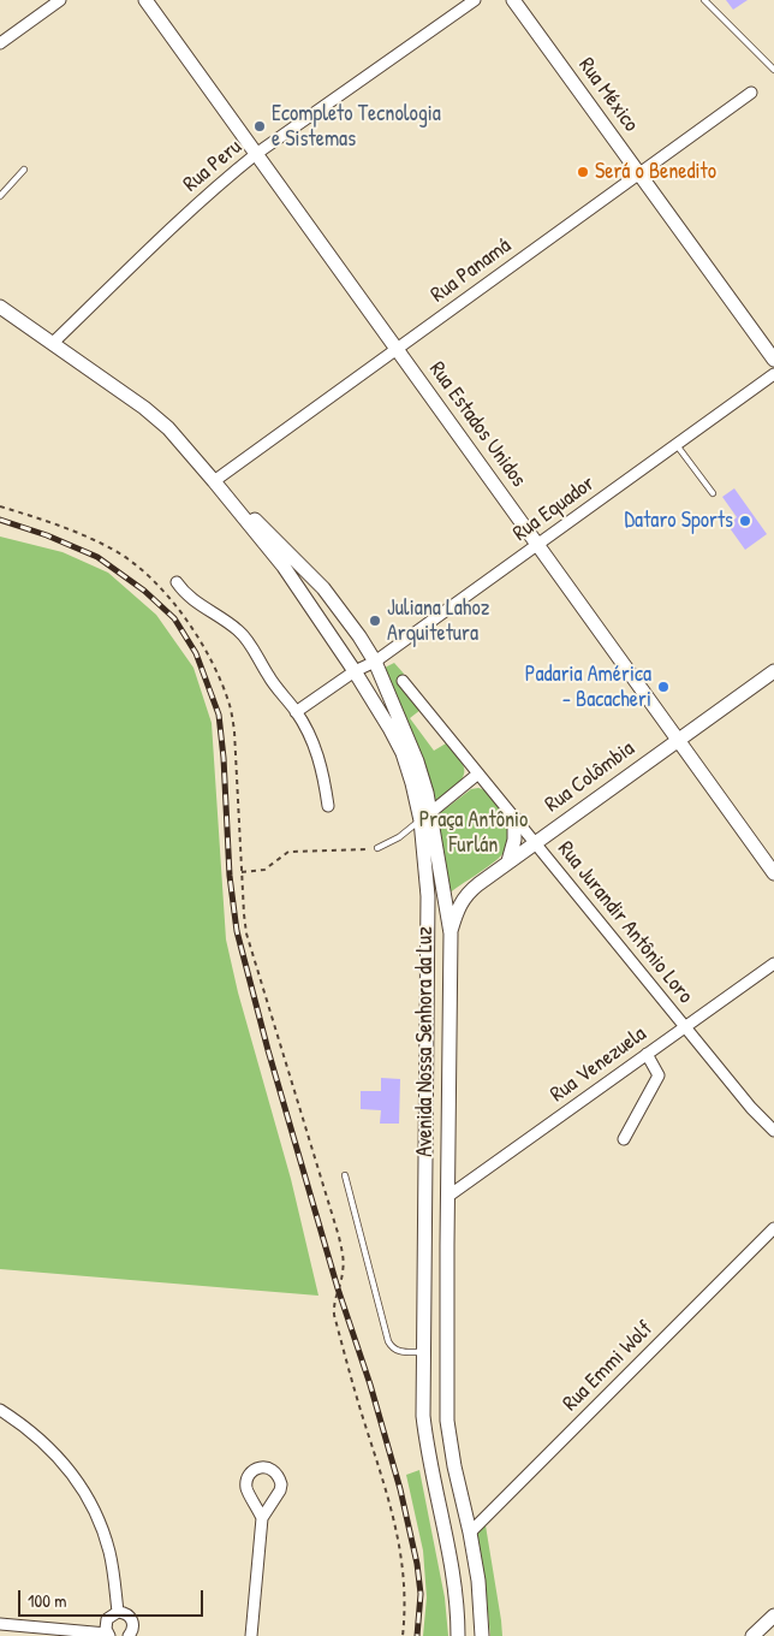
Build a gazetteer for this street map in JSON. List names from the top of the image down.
{
  "streets": {
    "main road": [
      "Rua México",
      "Rua Estados Unidos",
      "Rua Colômbia",
      "Avenida Nossa Senhora da Luz"
    ],
    "street": [
      "Rua Peru",
      "Rua Panamá",
      "Rua Equador",
      "Rua Jurandir Antônio Loro",
      "Rua Venezuela",
      "Rua Emmi Wolf"
    ]
  },
  "crossings": [
    ["Rua México", "Rua Panamá"],
    ["Rua Peru", "Rua Estados Unidos"],
    ["Rua Peru", "Avenida Nossa Senhora da Luz"],
    ["Rua Panamá", "Rua Estados Unidos"],
    ["Rua Panamá", "Avenida Nossa Senhora da Luz"],
    ["Rua Estados Unidos", "Rua Equador"],
    ["Rua Estados Unidos", "Rua Colômbia"],
    ["Rua Equador", "Avenida Nossa Senhora da Luz"],
    ["Rua Colômbia", "Rua Jurandir Antônio Loro"],
    ["Rua Colômbia", "Avenida Nossa Senhora da Luz"],
    ["Rua Jurandir Antônio Loro", "Rua Venezuela"],
    ["Avenida Nossa Senhora da Luz", "Rua Venezuela"],
    ["Avenida Nossa Senhora da Luz", "Rua Emmi Wolf"]
  ],
  "parks": ["Praça Antônio Furlán"],
  "places": [
    "Ecompleto Tecnologia e Sistemas",
    "Será o Benedito",
    "Dataro Sports",
    "Juliana Lahoz Arquitetura",
    "Padaria América - Bacacheri"
  ],
  "scale_bar": "100 m"
}
